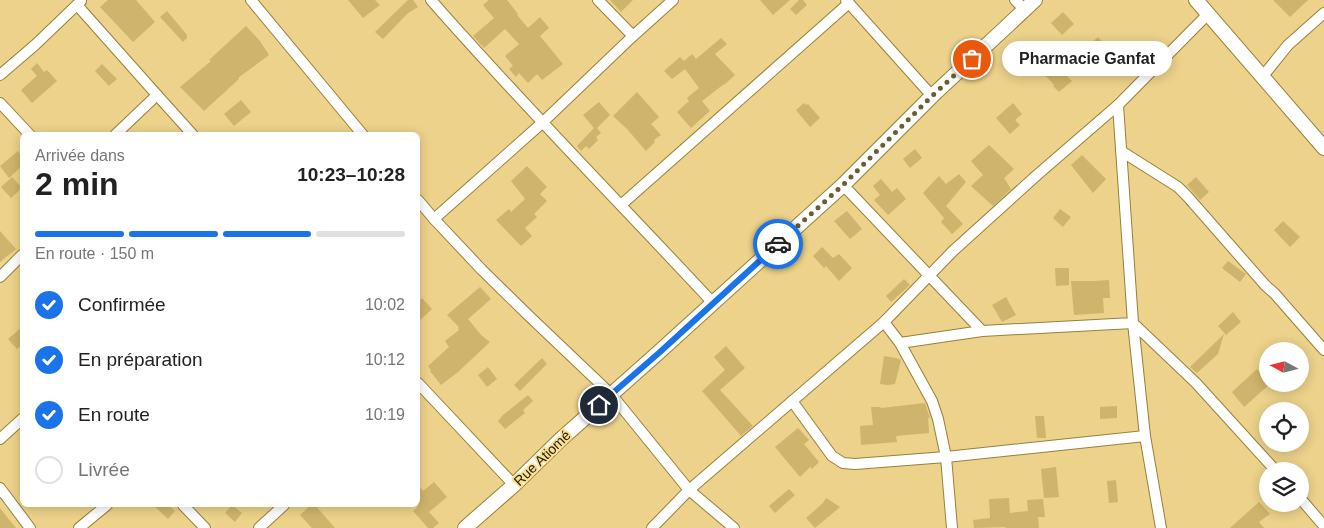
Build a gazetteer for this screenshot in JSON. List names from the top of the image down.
{
  "streets": {
    "street": ["Rue Atiomé"]
  },
  "places": ["Pharmacie Ganfat"],
  "north": "left",
  "page": {
    "bubble": "Pharmacie Ganfat",
    "heading": ["2 min", "Arrivée dans", "10:23–10:28"],
    "bar": "En route · 150 m",
    "list": [
      ["Confirmée", "10:02"],
      ["En préparation", "10:12"],
      ["En route", "10:19"],
      "Livrée"
    ]
  }
}
